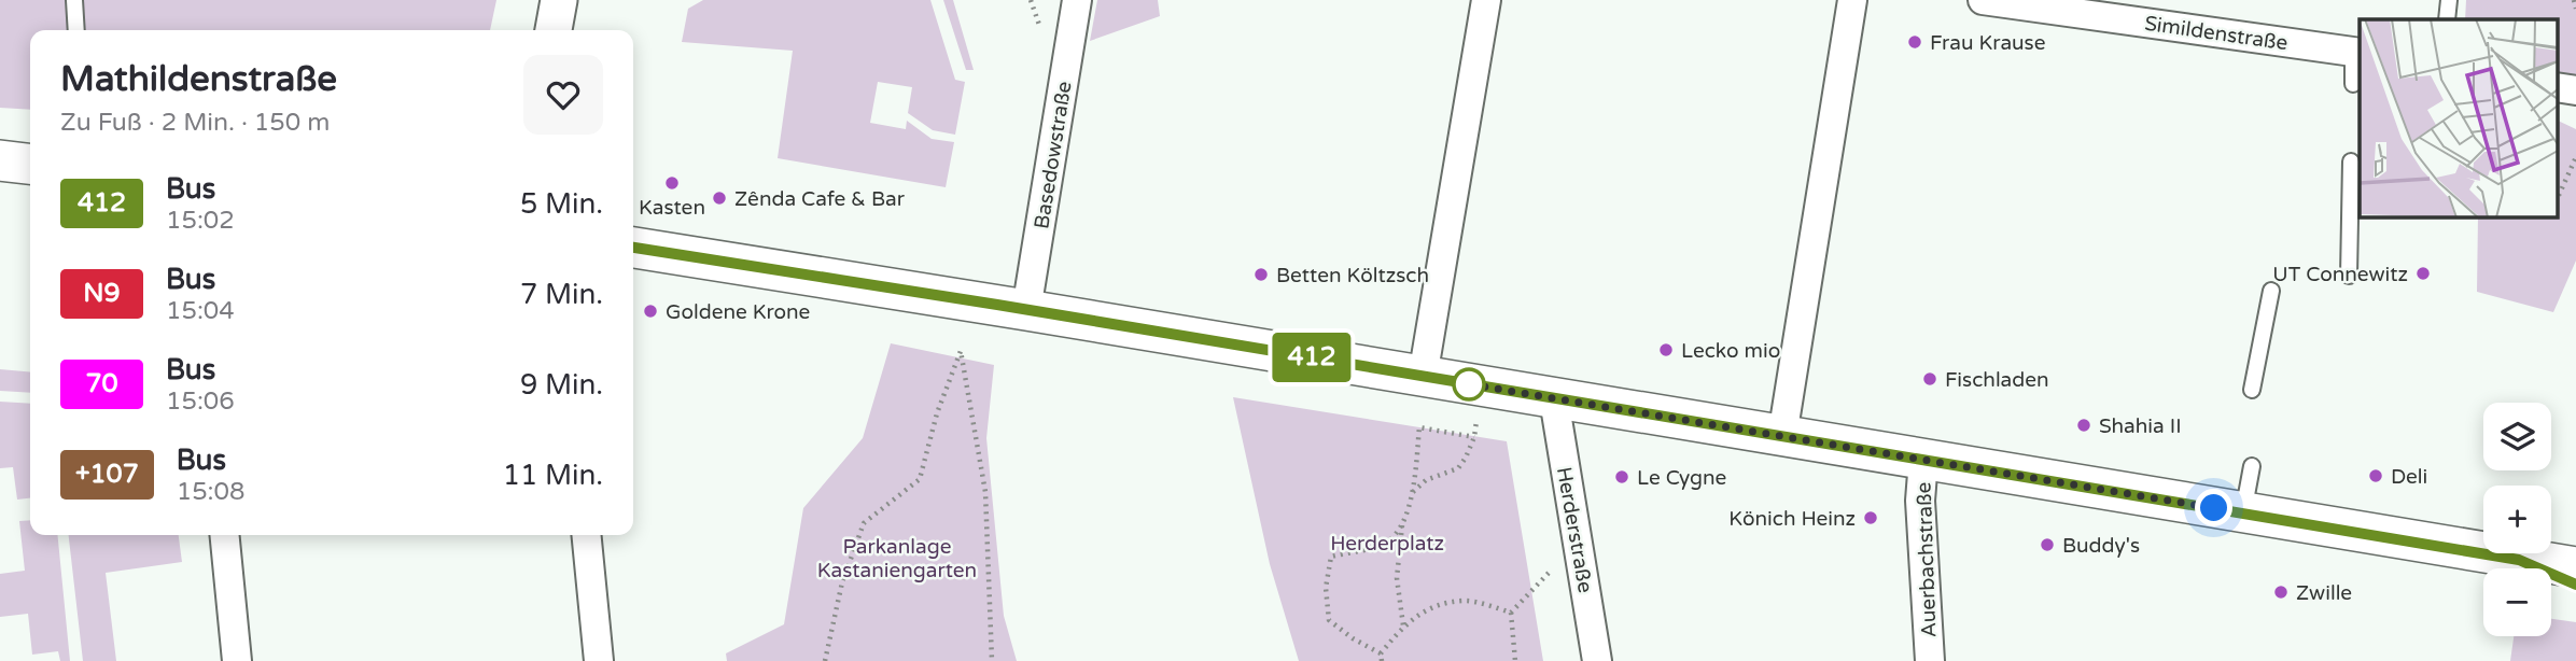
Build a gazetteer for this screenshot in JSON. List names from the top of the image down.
{
  "streets": {
    "street": [
      "Simildenstraße",
      "Basedowstraße",
      "Herderstraße",
      "Auerbachstraße"
    ]
  },
  "parks": ["Herderplatz", "Parkanlage Kastaniengarten"],
  "places": [
    "Frau Krause",
    "Kasten",
    "Zênda Cafe & Bar",
    "UT Connewitz",
    "Betten Költzsch",
    "Goldene Krone",
    "Lecko mio",
    "Fischladen",
    "Shahia II",
    "Deli",
    "Le Cygne",
    "Könich Heinz",
    "Buddy's",
    "Zwille"
  ],
  "lines": ["bus line 412"],
  "page": {
    "on_map": "412",
    "heading": ["Mathildenstraße", "Zu Fuß · 2 Min. · 150 m"],
    "list": [
      {
        "mark": "412",
        "name": "Bus",
        "note": "15:02",
        "value": "5 Min."
      },
      {
        "mark": "N9",
        "name": "Bus",
        "note": "15:04",
        "value": "7 Min."
      },
      {
        "mark": "70",
        "name": "Bus",
        "note": "15:06",
        "value": "9 Min."
      },
      {
        "mark": "+107",
        "name": "Bus",
        "note": "15:08",
        "value": "11 Min."
      }
    ],
    "map_buttons": ["+", "−"]
  }
}
